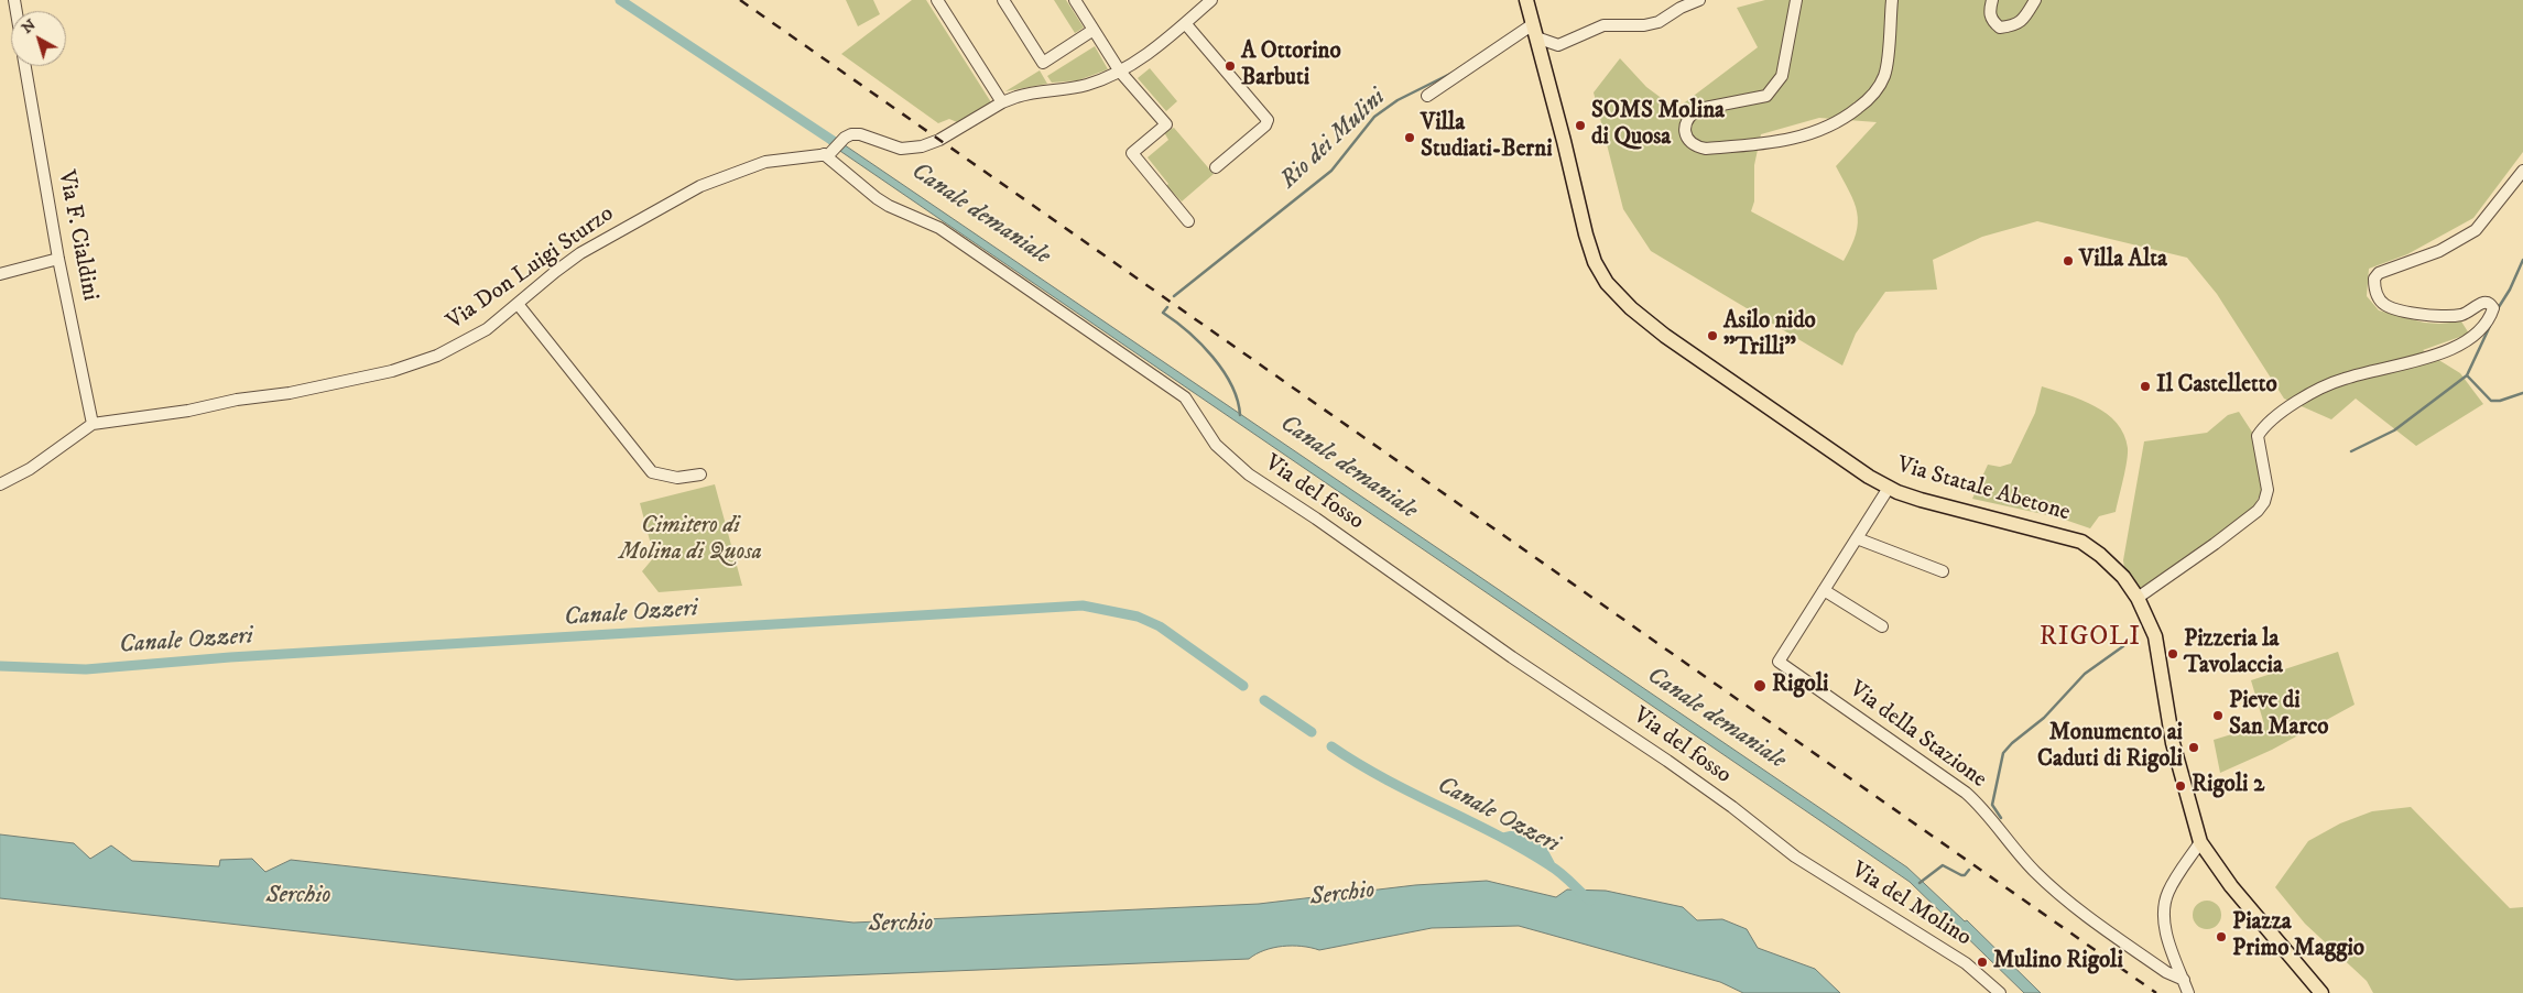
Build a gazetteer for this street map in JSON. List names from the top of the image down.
{
  "streets": {
    "main road": ["Via Statale Abetone"],
    "street": [
      "Via F. Cialdini",
      "Via Don Luigi Sturzo",
      "Via del fosso",
      "Via della Stazione",
      "Via del Molino"
    ]
  },
  "crossings": [
    ["Via F. Cialdini", "Via Don Luigi Sturzo"],
    ["Via Don Luigi Sturzo", "Via del fosso"],
    ["Via Statale Abetone", "Via della Stazione"],
    ["Via del fosso", "Via del Molino"]
  ],
  "districts": ["RIGOLI"],
  "water": [
    "Rio dei Mulini",
    "Canale demaniale",
    "Canale Ozzeri",
    "Serchio"
  ],
  "parks": ["Cimitero di Molina di Quosa"],
  "places": [
    "A Ottorino Barbuti",
    "SOMS Molina di Quosa",
    "Villa Studiati-Berni",
    "Villa Alta",
    "Asilo nido \"Trilli\"",
    "Il Castelletto",
    "Pizzeria la Tavolaccia",
    "Rigoli",
    "Pieve di San Marco",
    "Monumento ai Caduti di Rigoli",
    "Rigoli 2",
    "Piazza Primo Maggio",
    "Mulino Rigoli"
  ],
  "north": "top left"
}
